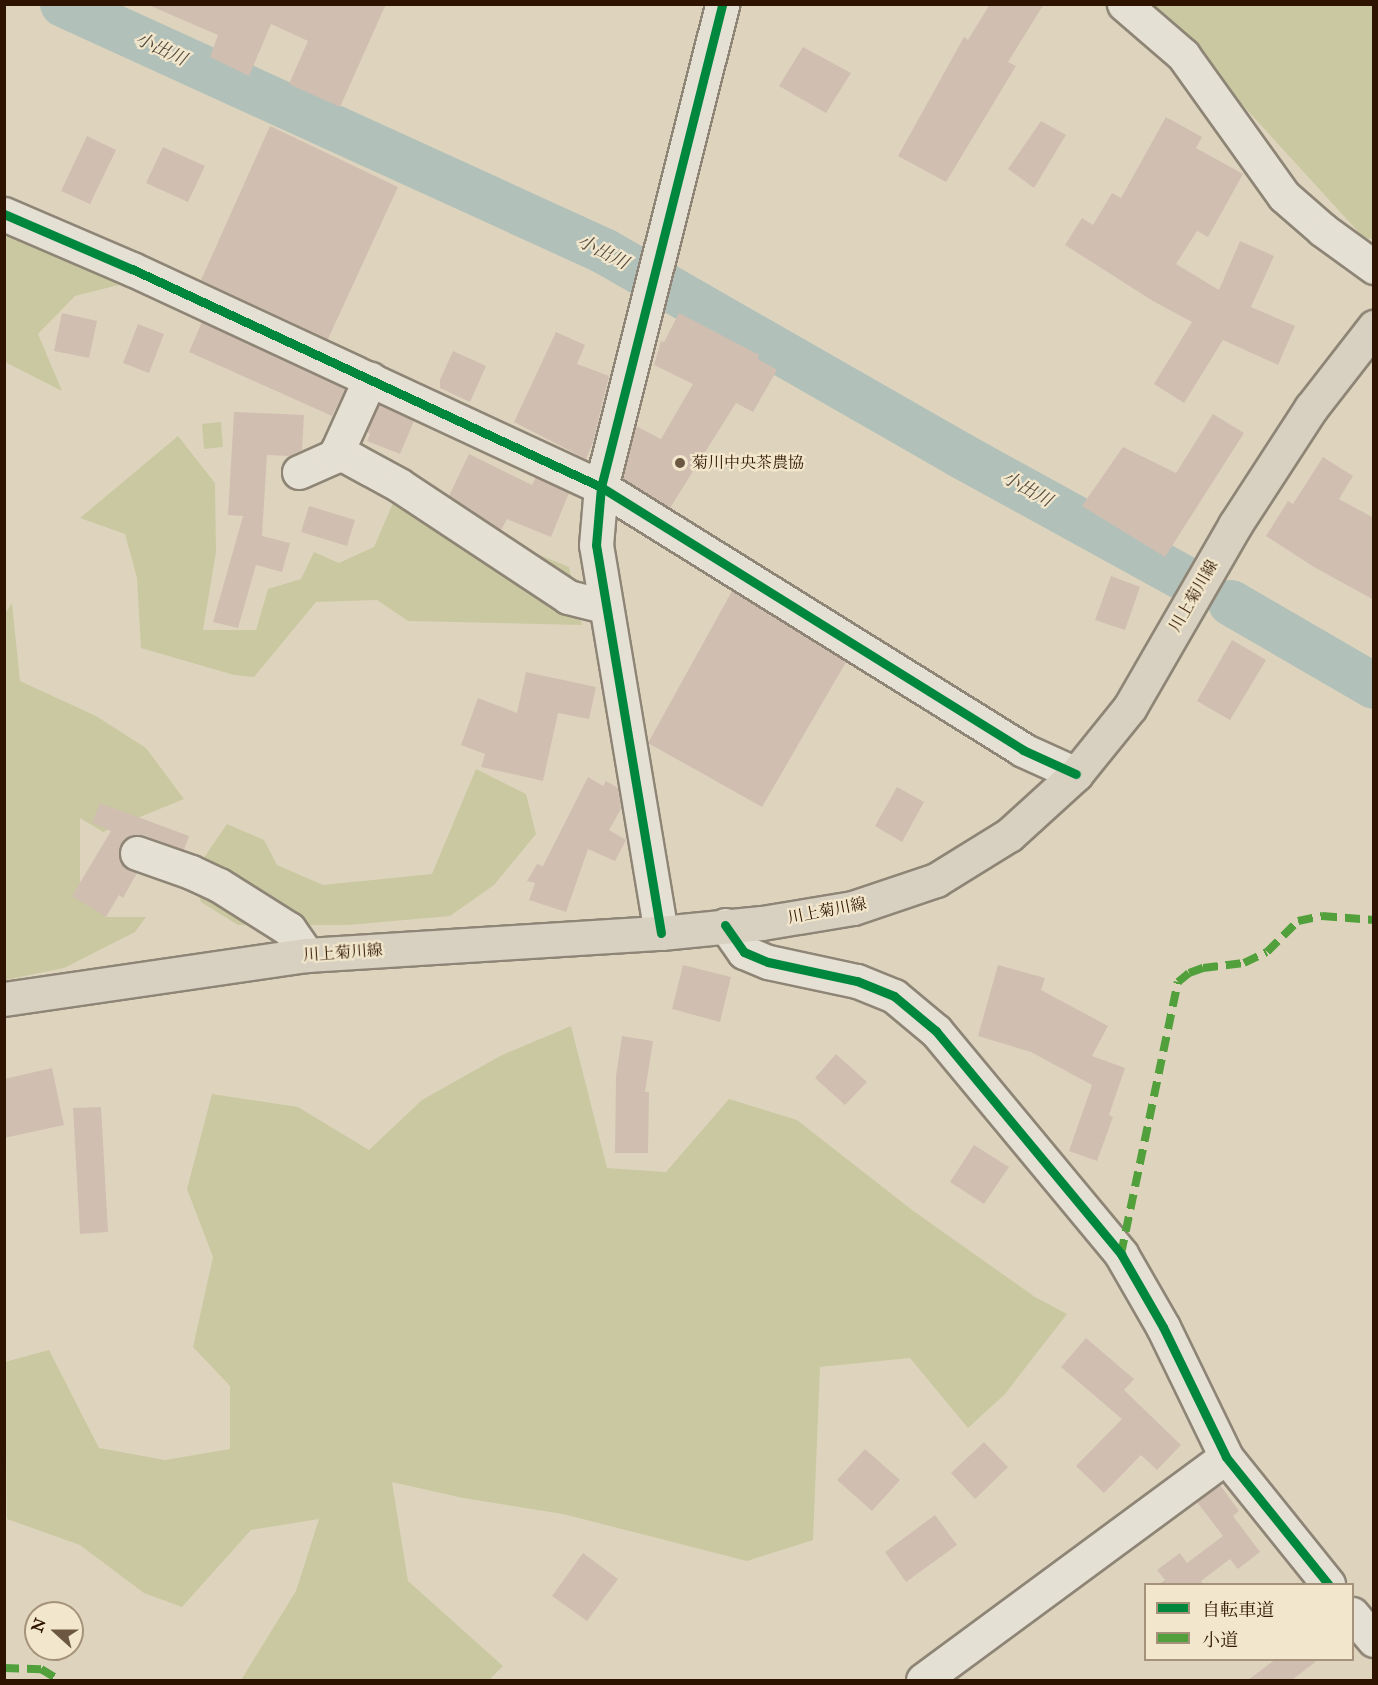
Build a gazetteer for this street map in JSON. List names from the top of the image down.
{
  "streets": {
    "main road": ["川上菊川線"]
  },
  "water": ["小出川"],
  "places": ["菊川中央茶農協"],
  "legend": ["自転車道", "小道"],
  "north": "left"
}
